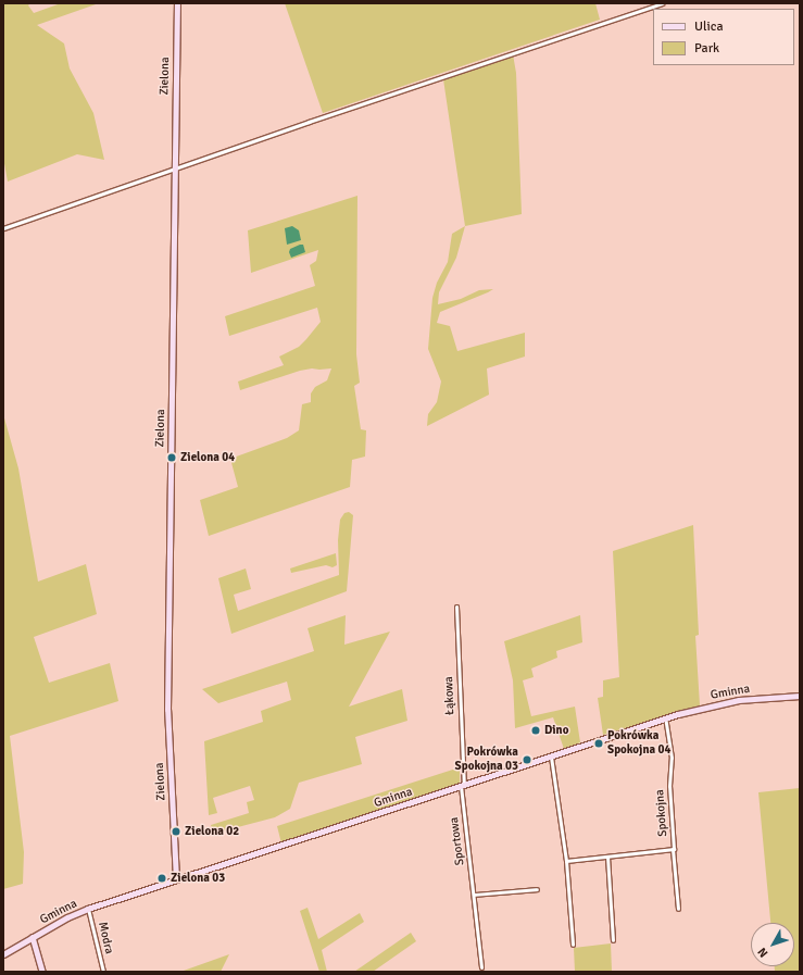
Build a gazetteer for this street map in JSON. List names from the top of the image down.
{
  "streets": {
    "street": [
      "Zielona",
      "Gminna",
      "Łąkowa",
      "Spokojna",
      "Sportowa",
      "Modra"
    ]
  },
  "crossings": [
    ["Zielona", "Gminna"],
    ["Gminna", "Łąkowa"],
    ["Gminna", "Spokojna"],
    ["Gminna", "Sportowa"],
    ["Gminna", "Modra"],
    ["Łąkowa", "Sportowa"]
  ],
  "places": [
    "Zielona 04",
    "Dino",
    "Pokrówka Spokojna 04",
    "Pokrówka Spokojna 03",
    "Zielona 02",
    "Zielona 03"
  ],
  "legend": ["Ulica", "Park"],
  "north": "bottom left"
}
